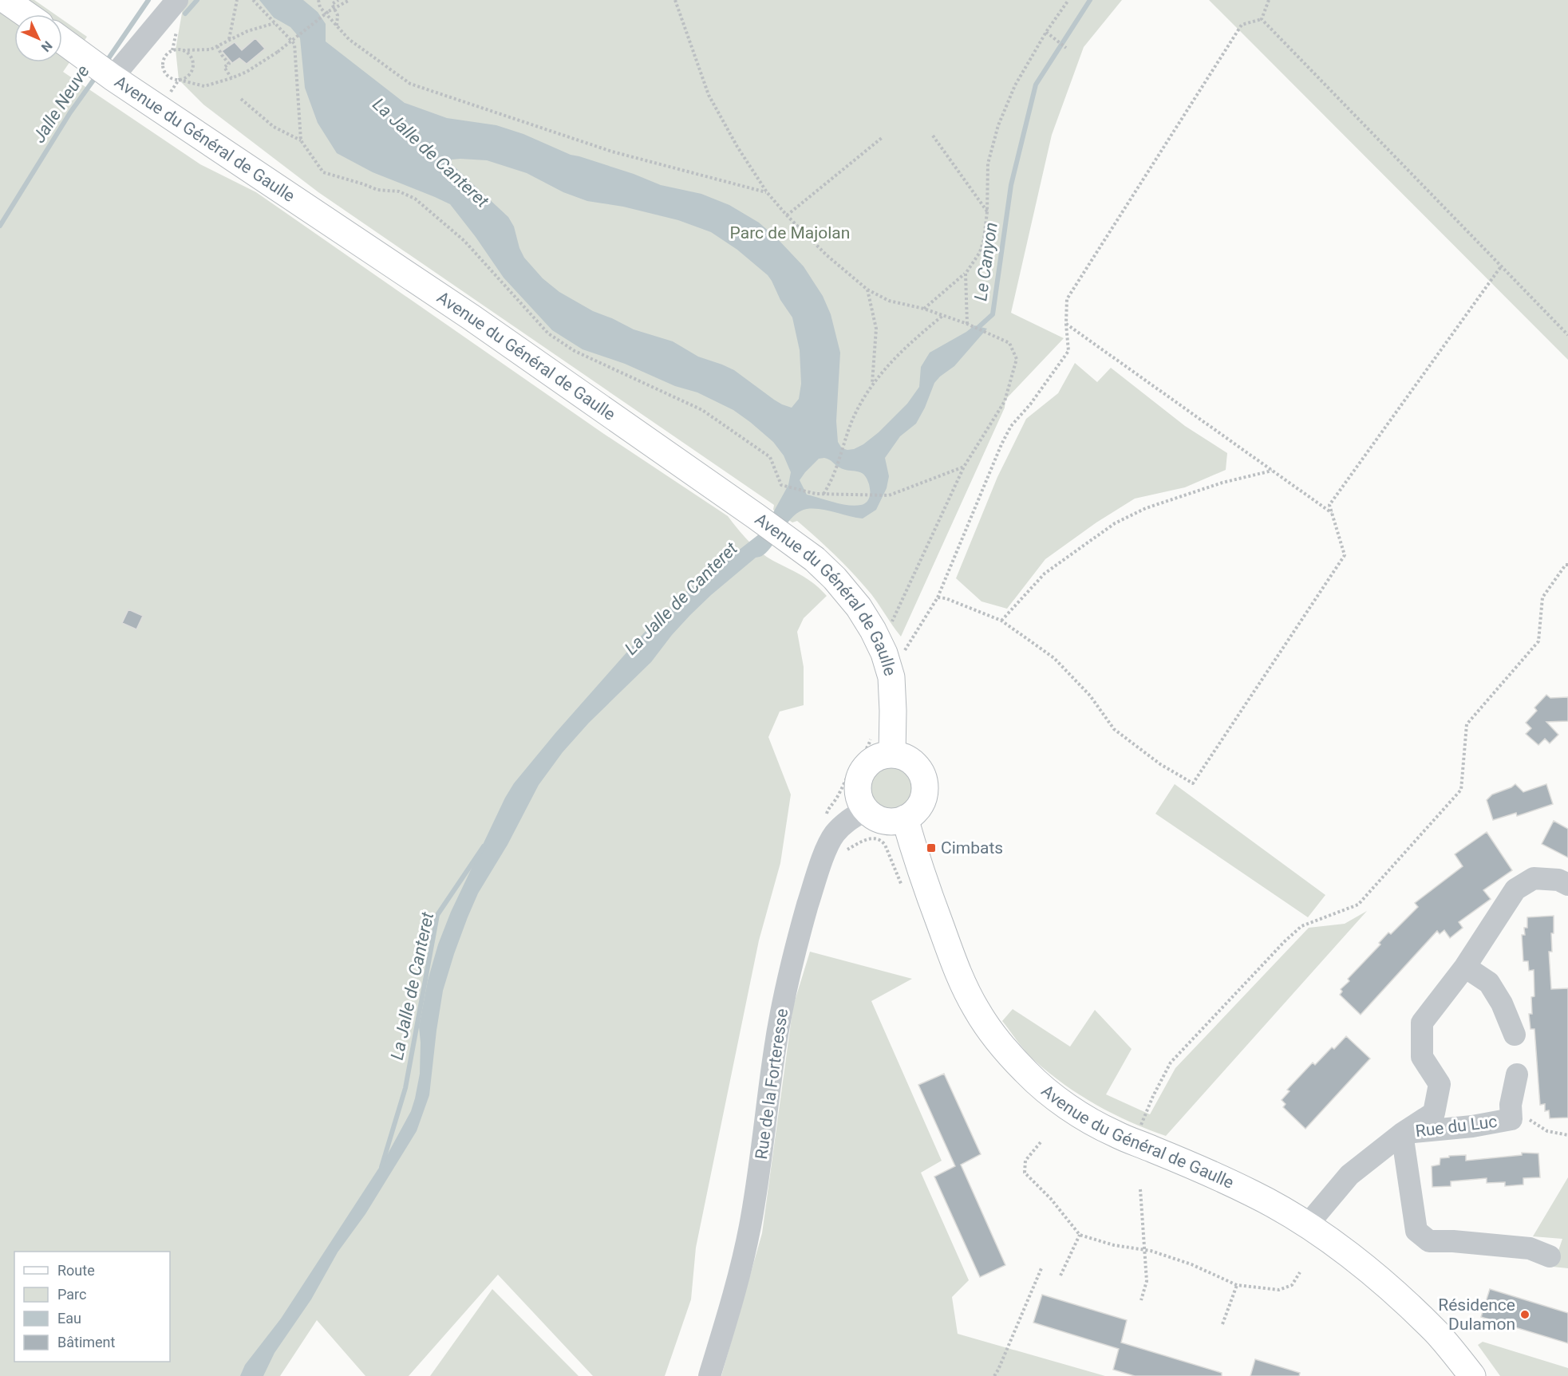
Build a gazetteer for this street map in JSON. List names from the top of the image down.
{
  "streets": {
    "main road": ["Avenue du Général de Gaulle"],
    "street": ["Rue de la Forteresse", "Rue du Luc"]
  },
  "crossings": [
    ["Avenue du Général de Gaulle", "Rue de la Forteresse"],
    ["Avenue du Général de Gaulle", "Rue du Luc"]
  ],
  "water": ["Jalle Neuve", "La Jalle de Canteret", "Le Canyon"],
  "parks": ["Parc de Majolan"],
  "places": {
    "transit": ["Cimbats"],
    "other": ["Résidence Dulamon"]
  },
  "legend": [
    "Route",
    "Parc",
    "Eau",
    "Bâtiment"
  ],
  "north": "bottom right"
}
